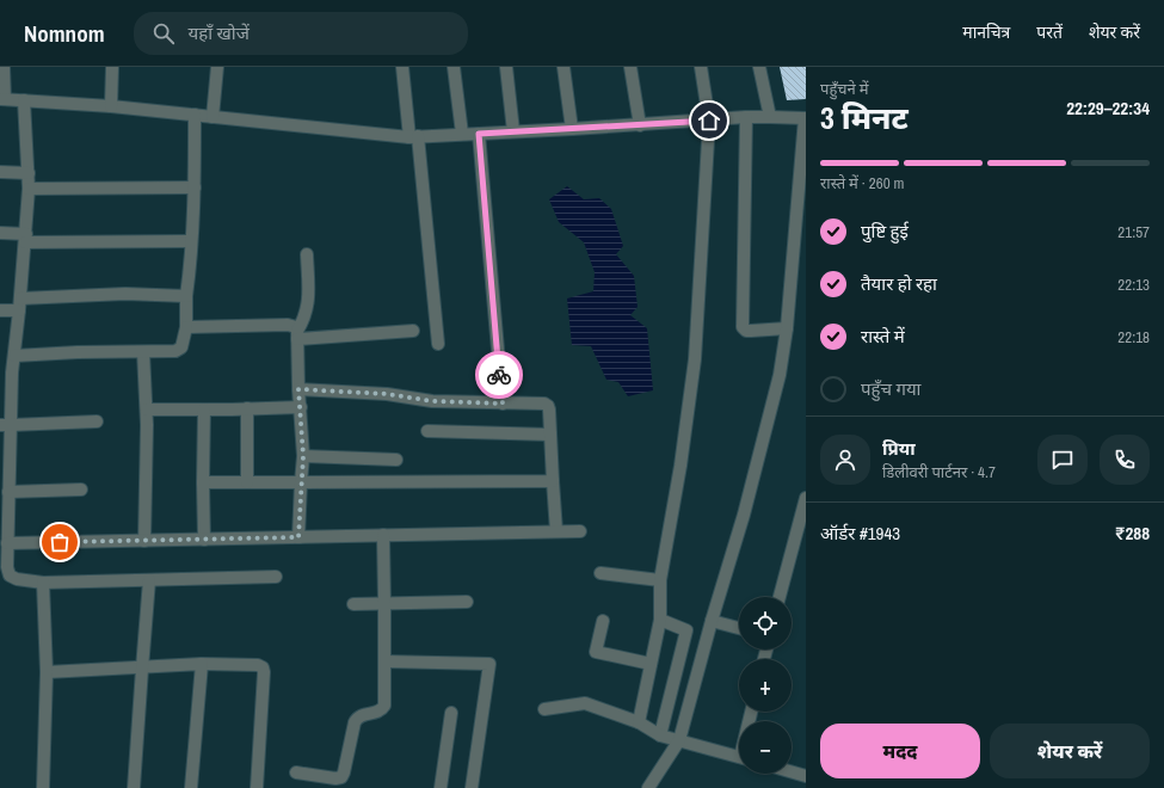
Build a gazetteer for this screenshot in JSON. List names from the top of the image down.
{
  "page": {
    "header": "Nomnom",
    "search": "यहाँ खोजें",
    "nav": ["मानचित्र", "परतें", "शेयर करें"],
    "heading": ["3 मिनट", "पहुँचने में", "22:29–22:34"],
    "panel": [
      "प्रिया",
      "डिलीवरी पार्टनर · 4.7",
      "ऑर्डर #1943",
      "₹288"
    ],
    "bar": "रास्ते में · 260 m",
    "list": [
      ["पुष्टि हुई", "21:57"],
      ["तैयार हो रहा", "22:13"],
      ["रास्ते में", "22:18"],
      "पहुँच गया"
    ],
    "map_buttons": ["+", "−"],
    "buttons": ["मदद", "शेयर करें"]
  }
}
